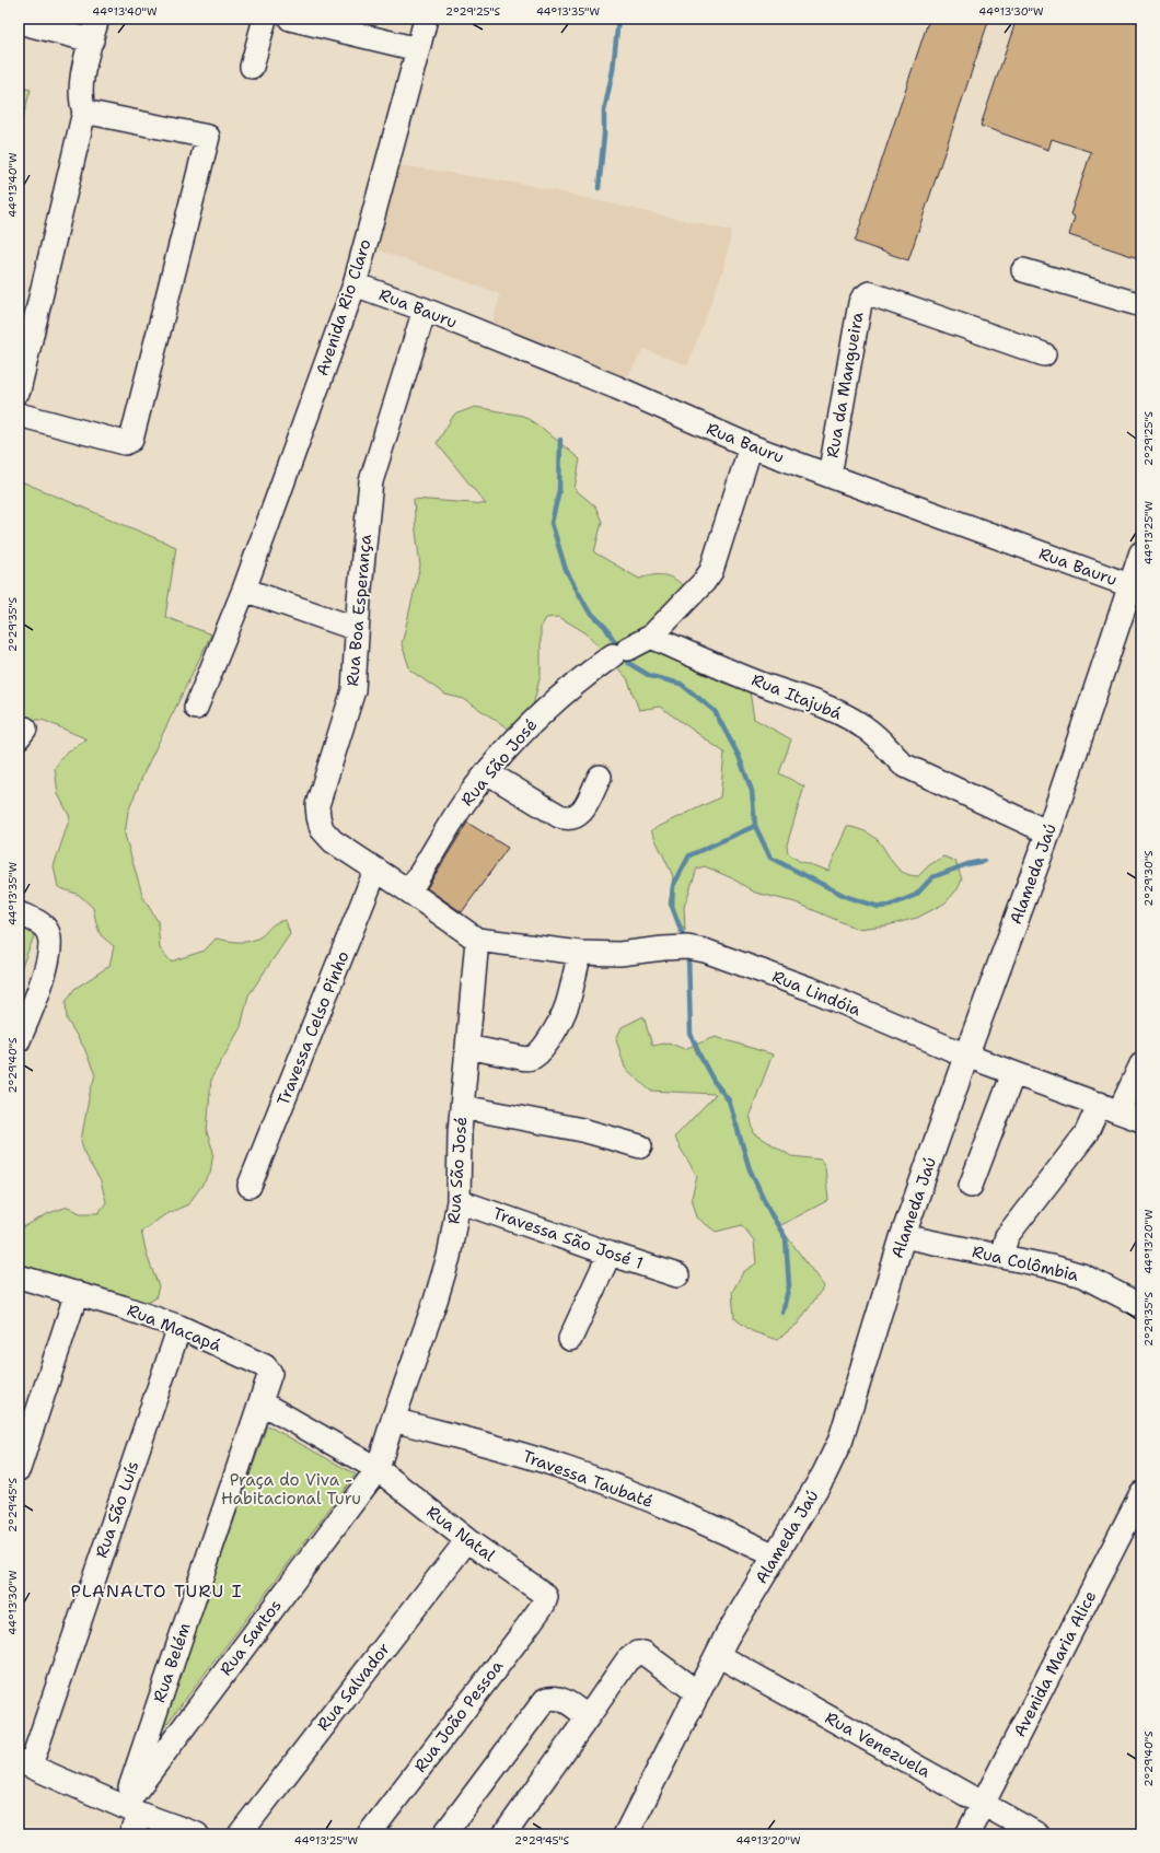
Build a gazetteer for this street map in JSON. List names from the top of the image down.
{
  "streets": {
    "main road": ["Alameda Jaú"],
    "street": [
      "Avenida Rio Claro",
      "Rua Bauru",
      "Rua da Mangueira",
      "Rua Boa Esperança",
      "Rua Itajubá",
      "Rua São José",
      "Rua Lindóia",
      "Travessa Celso Pinho",
      "Travessa São José 1",
      "Rua Colômbia",
      "Rua Macapá",
      "Travessa Taubaté",
      "Rua São Luís",
      "Rua Natal",
      "Rua Santos",
      "Rua Belém",
      "Avenida Maria Alice",
      "Rua Salvador",
      "Rua João Pessoa",
      "Rua Venezuela"
    ]
  },
  "crossings": [
    ["Avenida Rio Claro", "Rua Bauru"],
    ["Rua Bauru", "Rua da Mangueira"],
    ["Rua Bauru", "Rua Boa Esperança"],
    ["Rua Bauru", "Rua São José"],
    ["Rua Bauru", "Alameda Jaú"],
    ["Rua Boa Esperança", "Rua São José"],
    ["Rua Boa Esperança", "Rua Lindóia"],
    ["Rua Boa Esperança", "Travessa Celso Pinho"],
    ["Rua Itajubá", "Rua São José"],
    ["Rua Itajubá", "Alameda Jaú"],
    ["Rua São José", "Rua Lindóia"],
    ["Rua São José", "Travessa São José 1"],
    ["Rua São José", "Travessa Taubaté"],
    ["Rua São José", "Rua Natal"],
    ["Rua São José", "Rua Santos"],
    ["Alameda Jaú", "Rua Lindóia"],
    ["Alameda Jaú", "Rua Colômbia"],
    ["Alameda Jaú", "Travessa Taubaté"],
    ["Alameda Jaú", "Rua Venezuela"],
    ["Rua Macapá", "Rua São Luís"],
    ["Rua Macapá", "Rua Belém"],
    ["Rua Natal", "Rua Santos"],
    ["Rua Natal", "Rua Salvador"],
    ["Rua Natal", "Rua João Pessoa"],
    ["Rua Santos", "Rua Belém"],
    ["Avenida Maria Alice", "Rua Venezuela"]
  ],
  "districts": ["PLANALTO TURU I"],
  "parks": ["Praça do Viva - Habitacional Turu"],
  "coordinates": [
    "44°13'40\"W",
    "2°29'25\"S",
    "44°13'35\"W",
    "44°13'30\"W",
    "44°13'25\"W",
    "2°29'35\"S",
    "2°29'30\"S",
    "2°29'40\"S",
    "44°13'20\"W",
    "2°29'45\"S"
  ]
}
